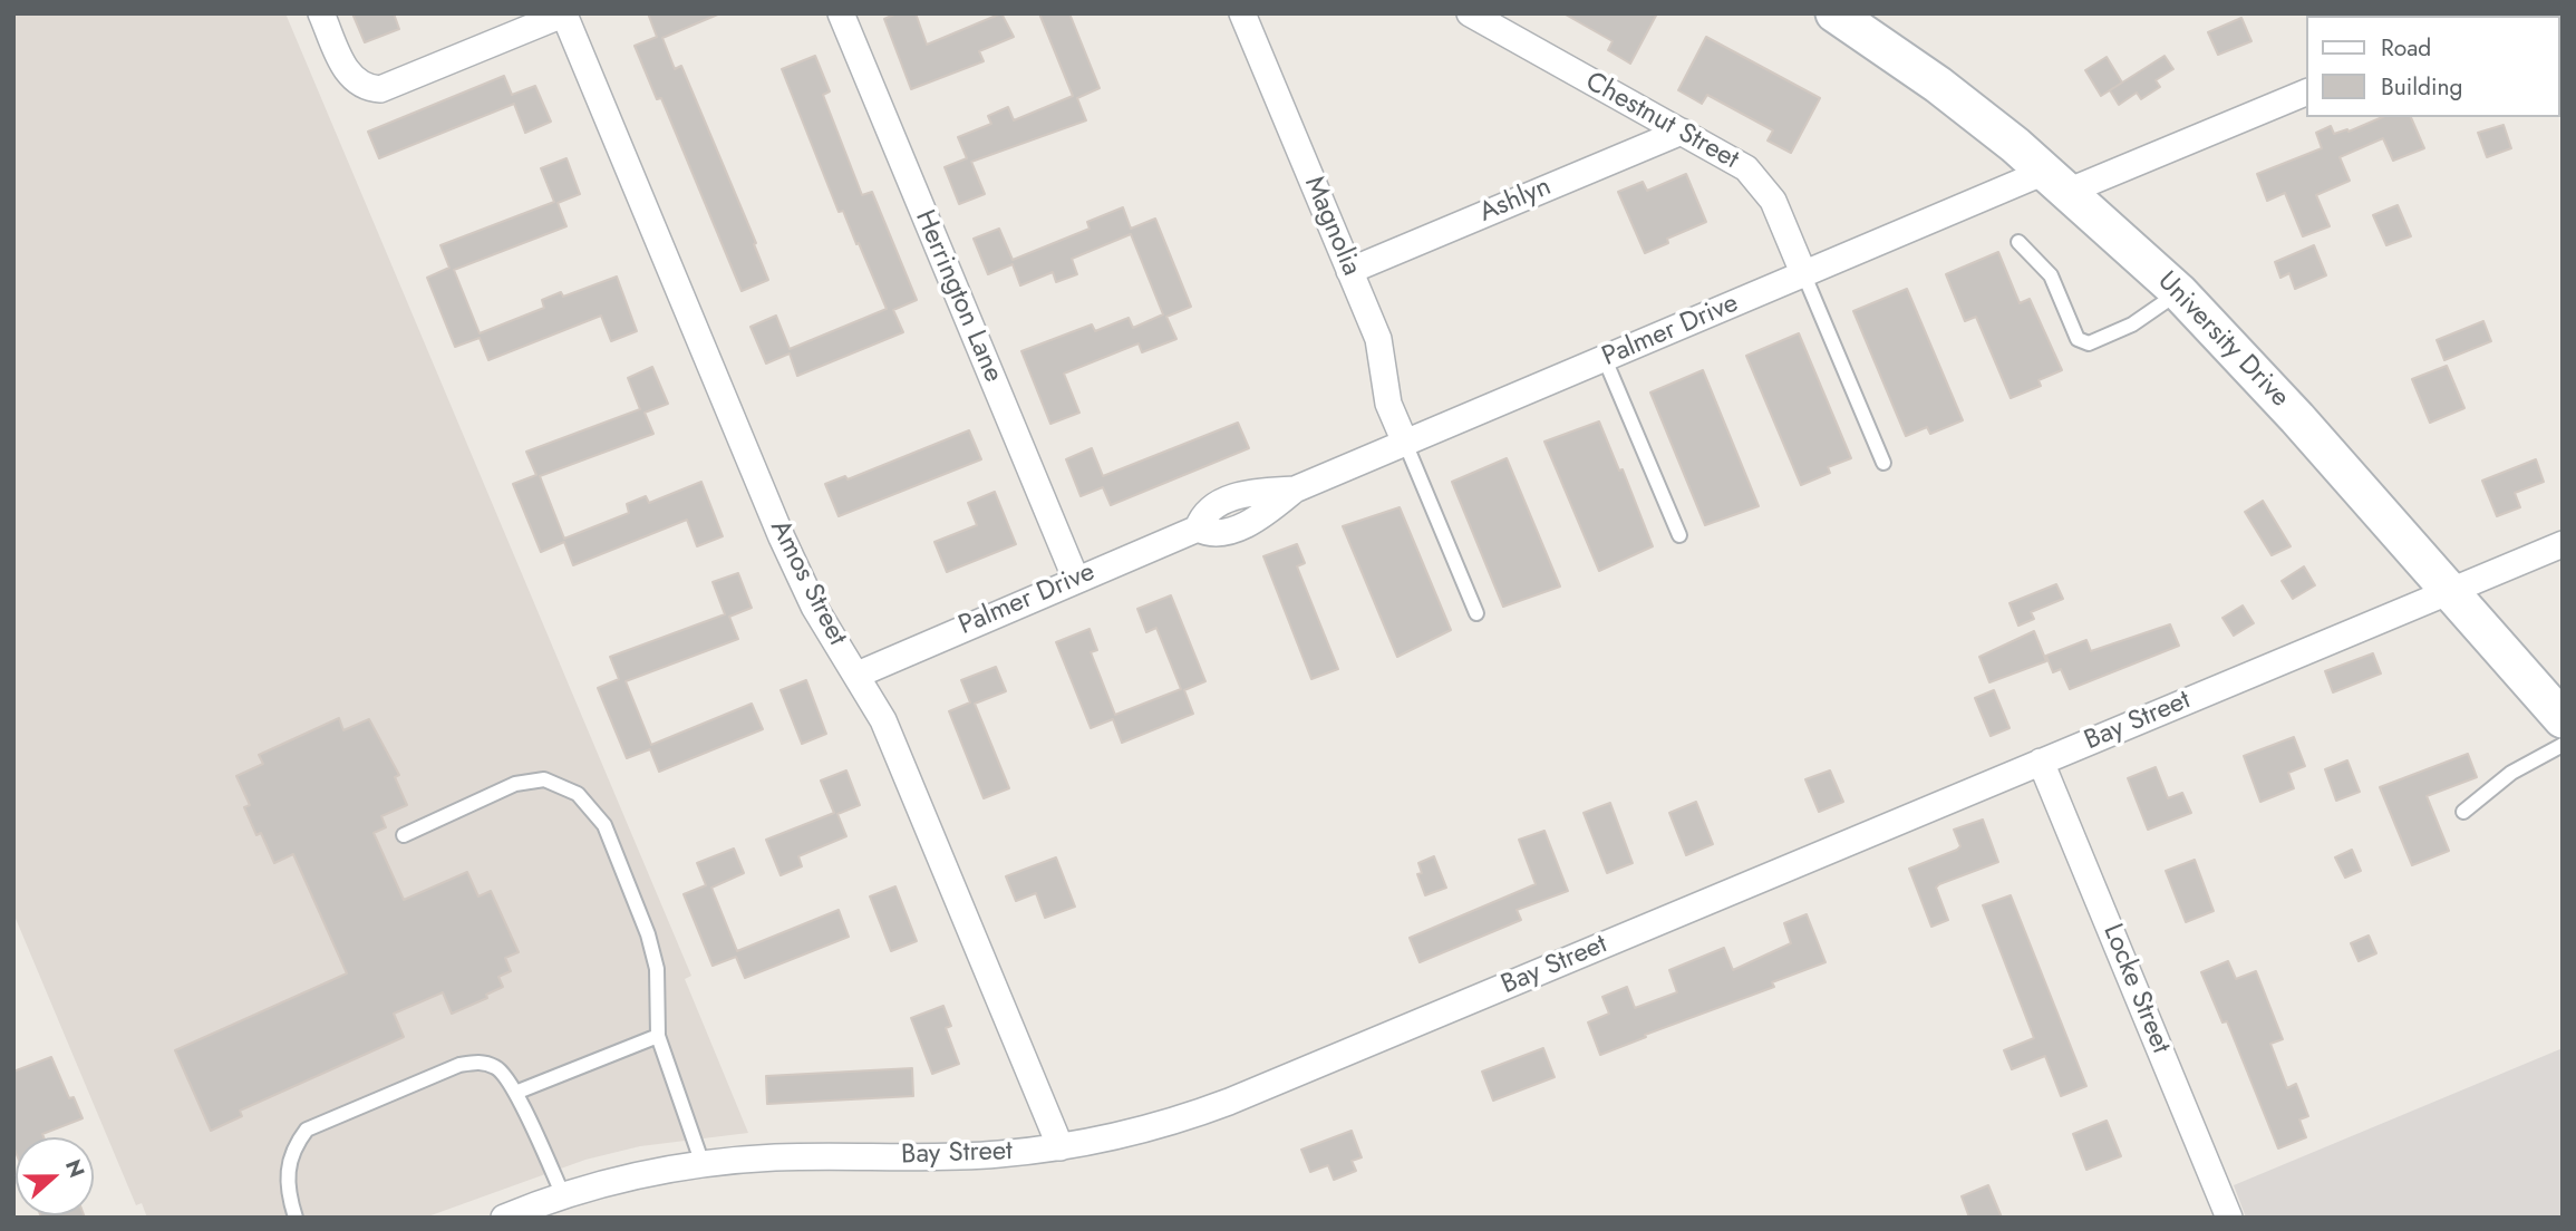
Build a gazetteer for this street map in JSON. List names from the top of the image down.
{
  "streets": {
    "main road": ["University Drive"],
    "street": [
      "Chestnut Street",
      "Ashlyn",
      "Magnolia",
      "Herrington Lane",
      "Palmer Drive",
      "Amos Street",
      "Bay Street",
      "Locke Street"
    ]
  },
  "crossings": [
    ["Chestnut Street", "Ashlyn"],
    ["Chestnut Street", "Palmer Drive"],
    ["Ashlyn", "Magnolia"],
    ["Magnolia", "Palmer Drive"],
    ["Herrington Lane", "Palmer Drive"],
    ["Palmer Drive", "University Drive"],
    ["Palmer Drive", "Amos Street"],
    ["University Drive", "Bay Street"],
    ["Amos Street", "Bay Street"],
    ["Bay Street", "Locke Street"]
  ],
  "legend": ["Road", "Building"],
  "north": "right"
}
